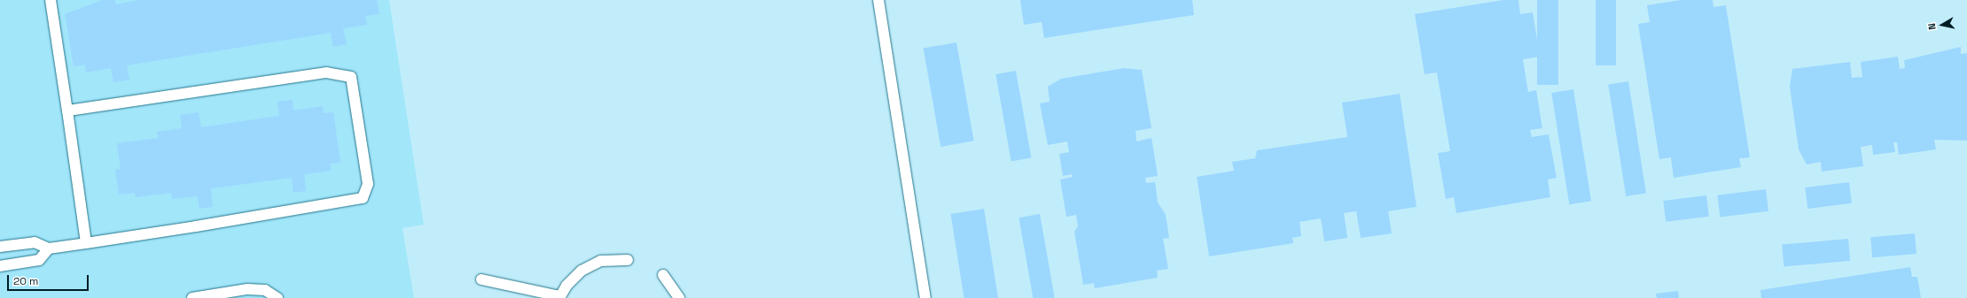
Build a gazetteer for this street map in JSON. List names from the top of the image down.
{
  "scale_bar": "20 m",
  "north": "left"
}
